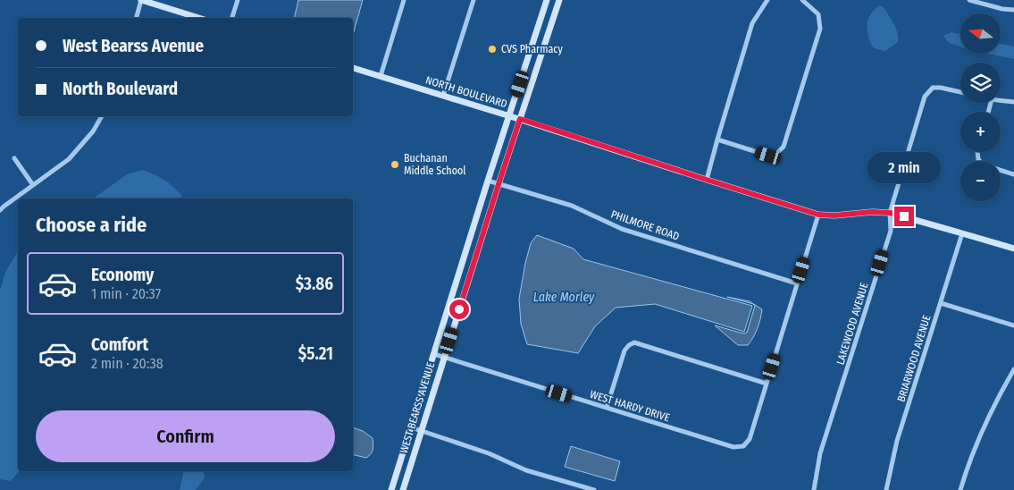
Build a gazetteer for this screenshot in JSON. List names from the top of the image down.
{
  "streets": {
    "main road": ["NORTH BOULEVARD", "WEST BEARSS AVENUE"],
    "street": [
      "PHILMORE ROAD",
      "LAKEWOOD AVENUE",
      "BRIARWOOD AVENUE",
      "WEST HARDY DRIVE"
    ]
  },
  "crossings": [
    ["NORTH BOULEVARD", "LAKEWOOD AVENUE"],
    ["NORTH BOULEVARD", "BRIARWOOD AVENUE"],
    ["NORTH BOULEVARD", "WEST BEARSS AVENUE"],
    ["PHILMORE ROAD", "WEST BEARSS AVENUE"],
    ["WEST HARDY DRIVE", "WEST BEARSS AVENUE"]
  ],
  "water": ["Lake Morley"],
  "places": ["CVS Pharmacy", "Buchanan Middle School"],
  "north": "left",
  "page": {
    "map_buttons": ["+", "−"],
    "banner": ["West Bearss Avenue", "North Boulevard"],
    "bubble": "2 min",
    "heading": "Choose a ride",
    "list": [
      {
        "name": "Economy",
        "note": "1 min · 20:37",
        "value": "$3.86"
      },
      {
        "name": "Comfort",
        "note": "2 min · 20:38",
        "value": "$5.21"
      }
    ],
    "buttons": "Confirm"
  }
}
